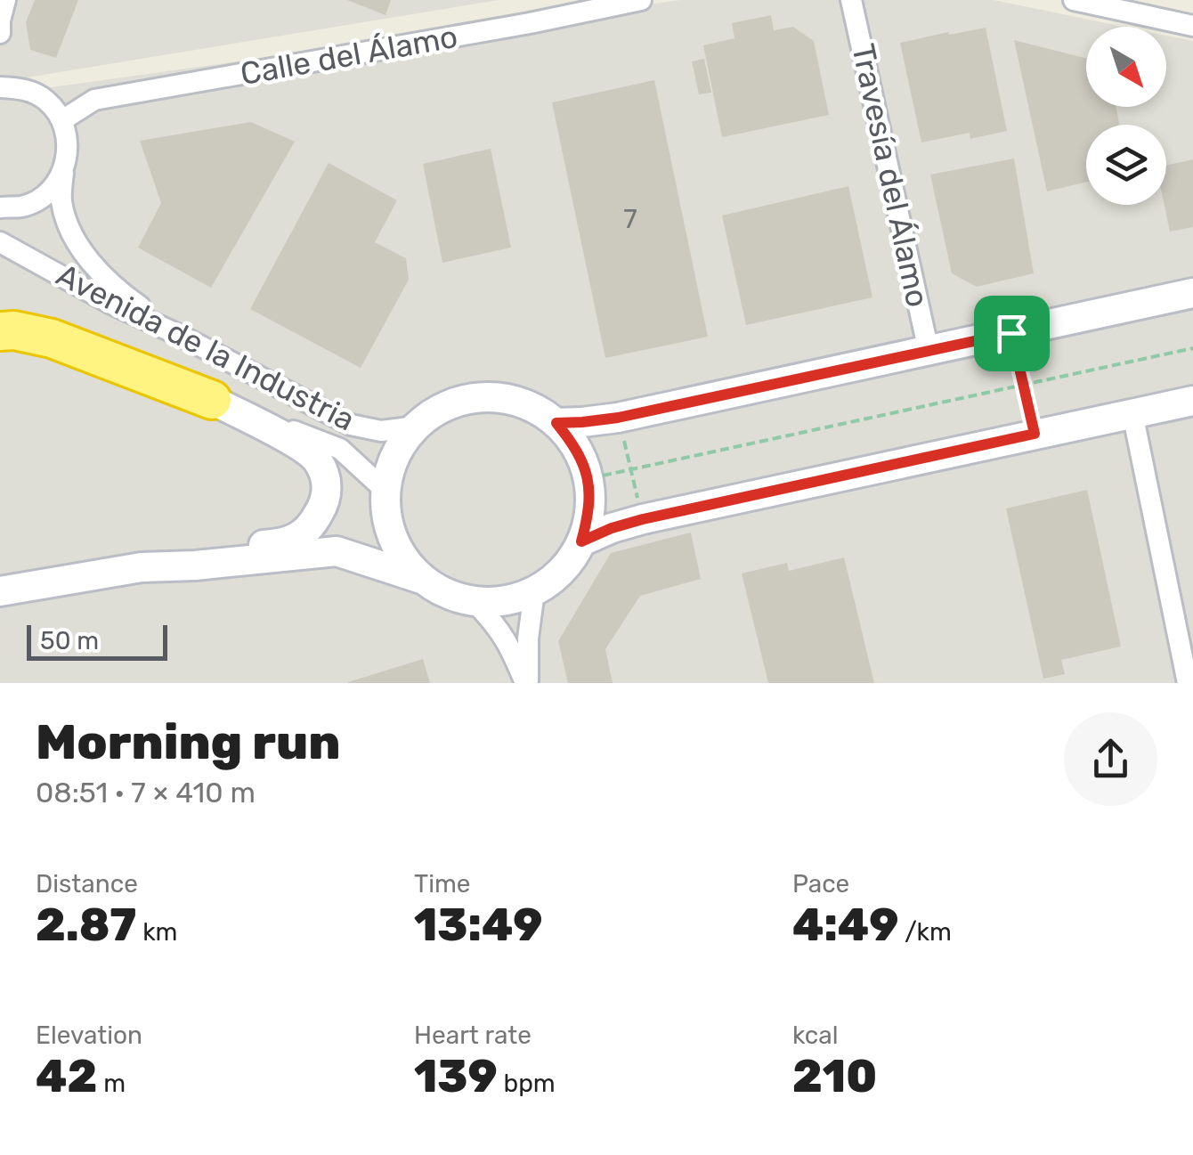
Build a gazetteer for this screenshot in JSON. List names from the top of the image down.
{
  "streets": {
    "street": ["Calle del Álamo", "Travesía del Álamo", "Avenida de la Industria"]
  },
  "house_numbers": ["7"],
  "scale_bar": "50 m",
  "north": "bottom right",
  "page": {
    "scale": "50 m",
    "heading": ["Morning run", "08:51 · 7 × 410 m"],
    "stats": [
      ["Distance", "2.87 km"],
      ["Time", "13:49"],
      ["Pace", "4:49 /km"],
      ["Elevation", "42 m"],
      ["Heart rate", "139 bpm"],
      ["kcal", "210"]
    ]
  }
}
